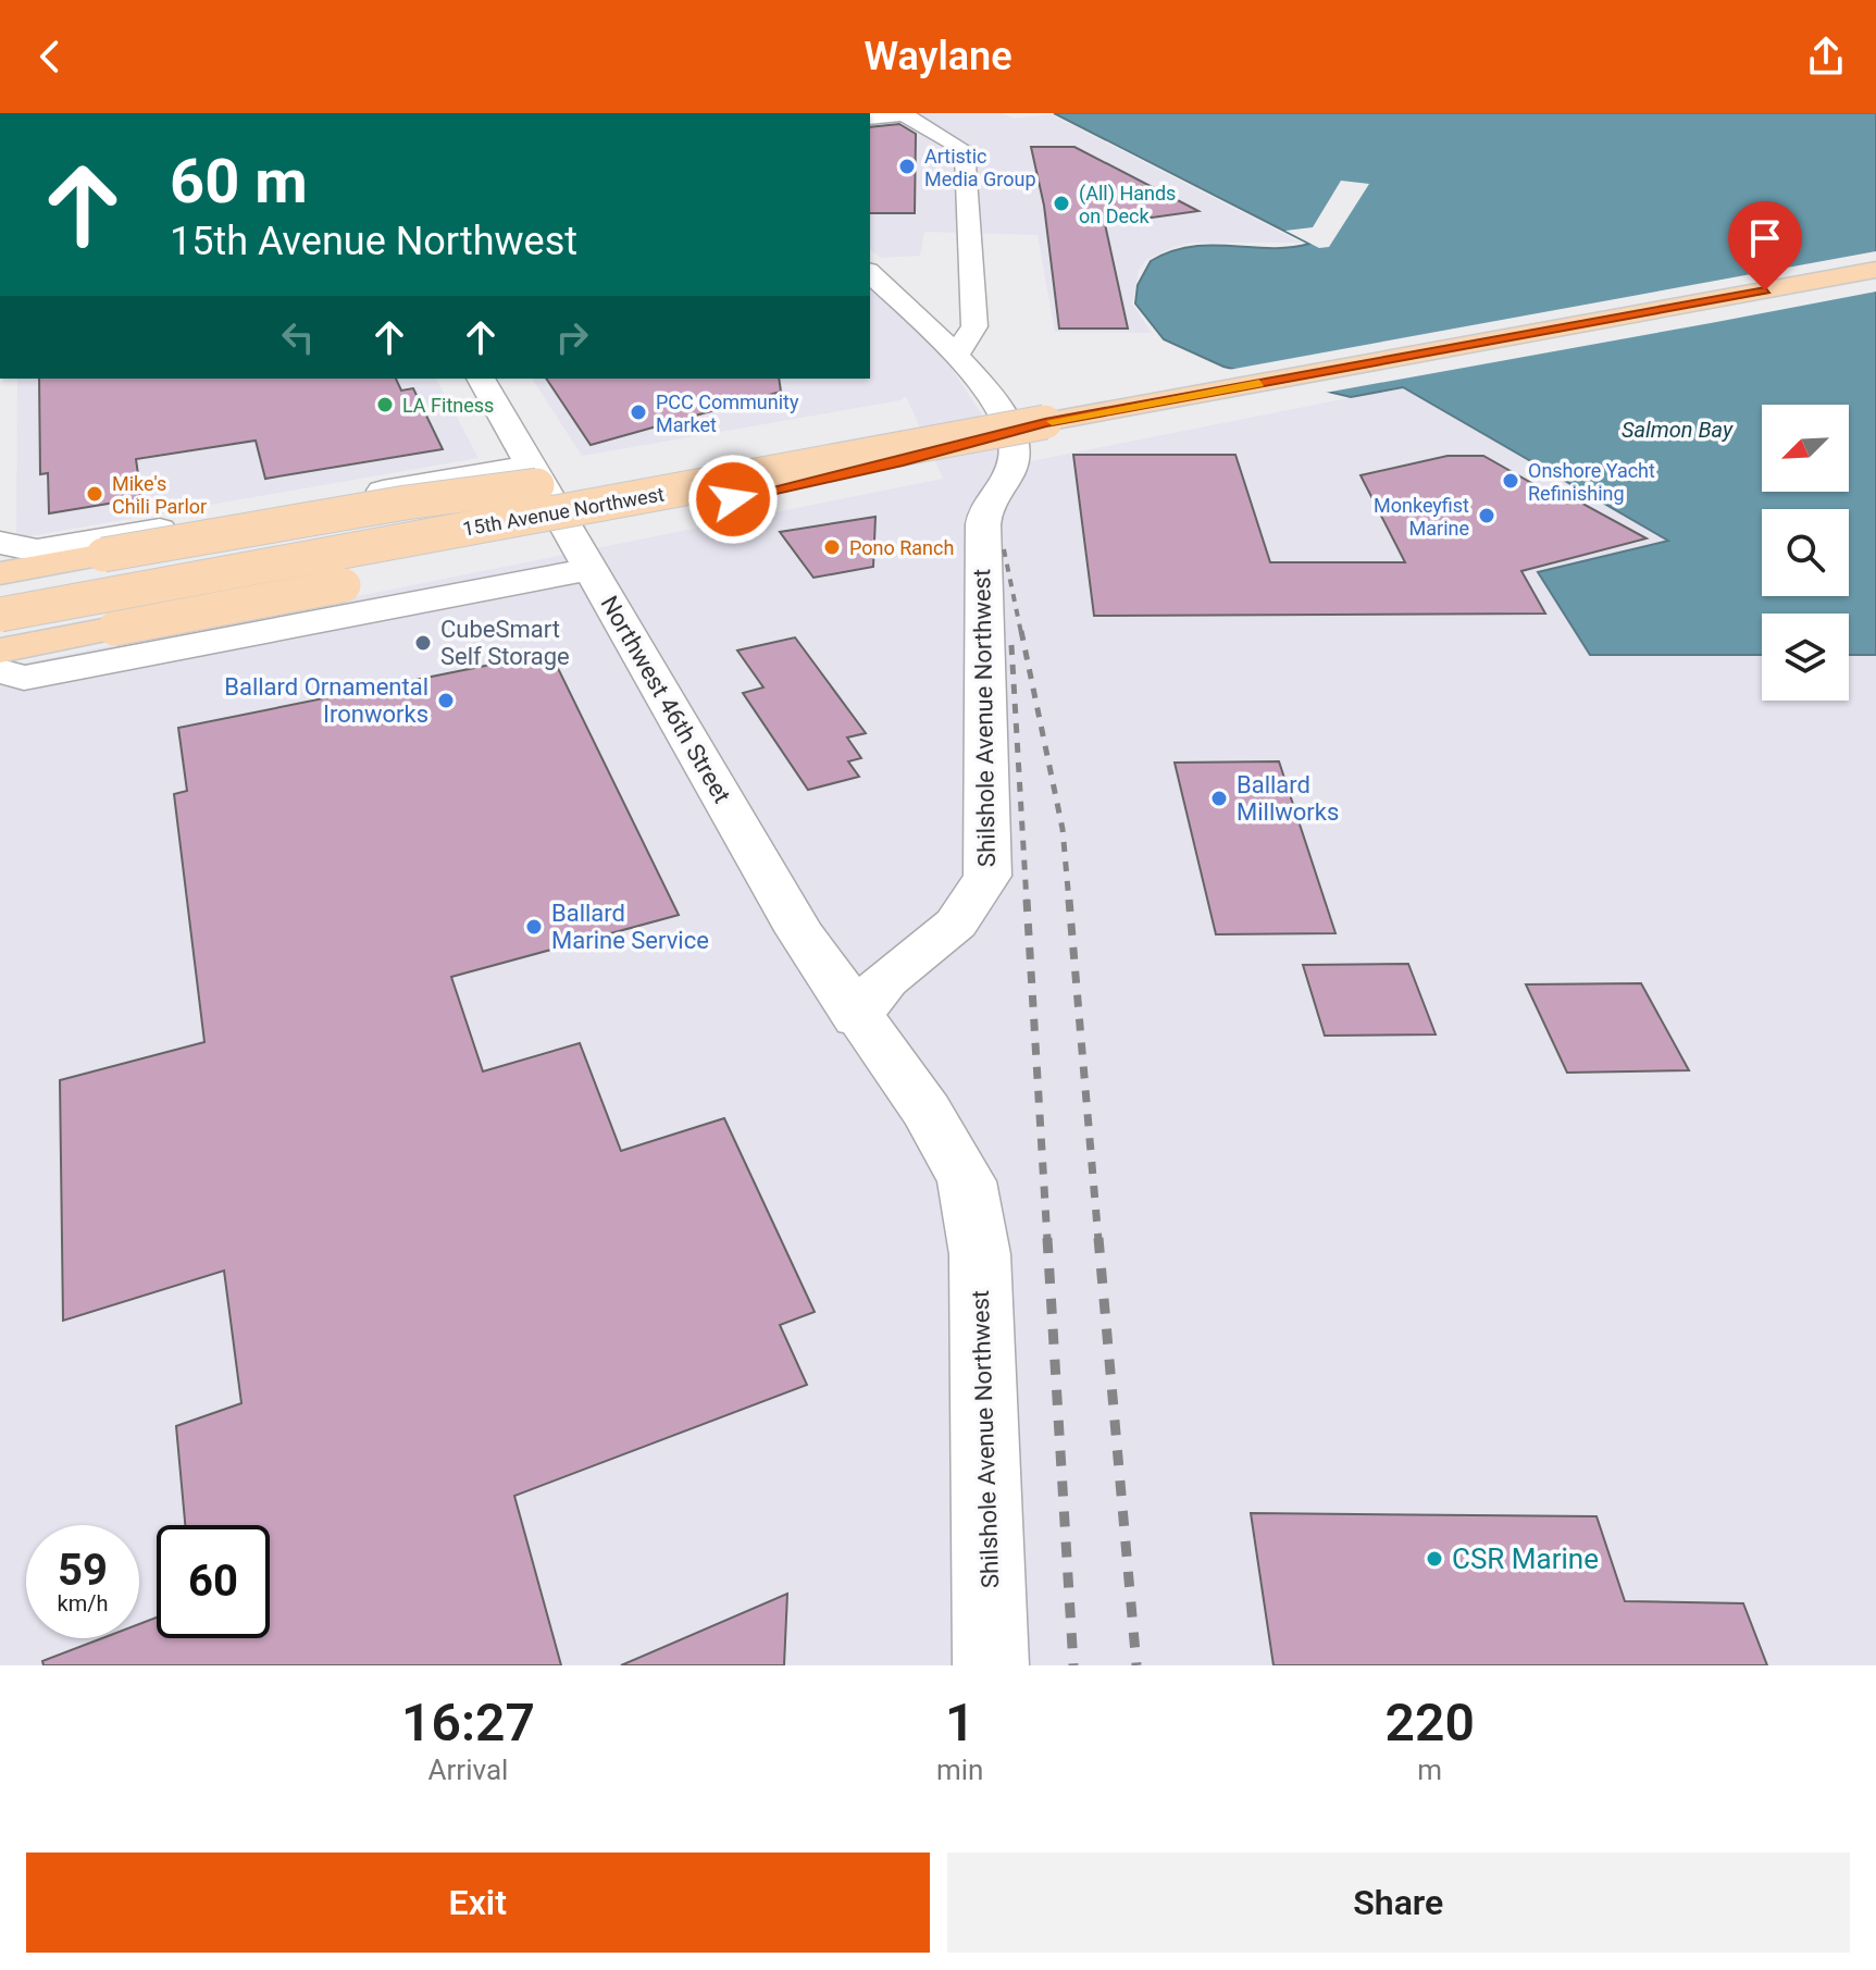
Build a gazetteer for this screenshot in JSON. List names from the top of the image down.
{
  "streets": {
    "main road": ["15th Avenue Northwest"],
    "street": ["Northwest 46th Street", "Shilshole Avenue Northwest"]
  },
  "crossings": [
    ["Northwest 46th Street", "Shilshole Avenue Northwest"]
  ],
  "water": ["Salmon Bay"],
  "places": [
    "Artistic Media Group",
    "(All) Hands on Deck",
    "LA Fitness",
    "PCC Community Market",
    "Onshore Yacht Refinishing",
    "Mike's Chili Parlor",
    "Monkeyfist Marine",
    "Pono Ranch",
    "CubeSmart Self Storage",
    "Ballard Ornamental Ironworks",
    "Ballard Millworks",
    "Ballard Marine Service",
    "CSR Marine"
  ],
  "north": "bottom left",
  "page": {
    "header": "Waylane",
    "turn": ["60 m", "15th Avenue Northwest"],
    "speed": "59 km/h",
    "limit": "60",
    "eta": [
      "16:27",
      "Arrival",
      "1",
      "min",
      "220",
      "m"
    ],
    "buttons": ["Exit", "Share"]
  }
}
